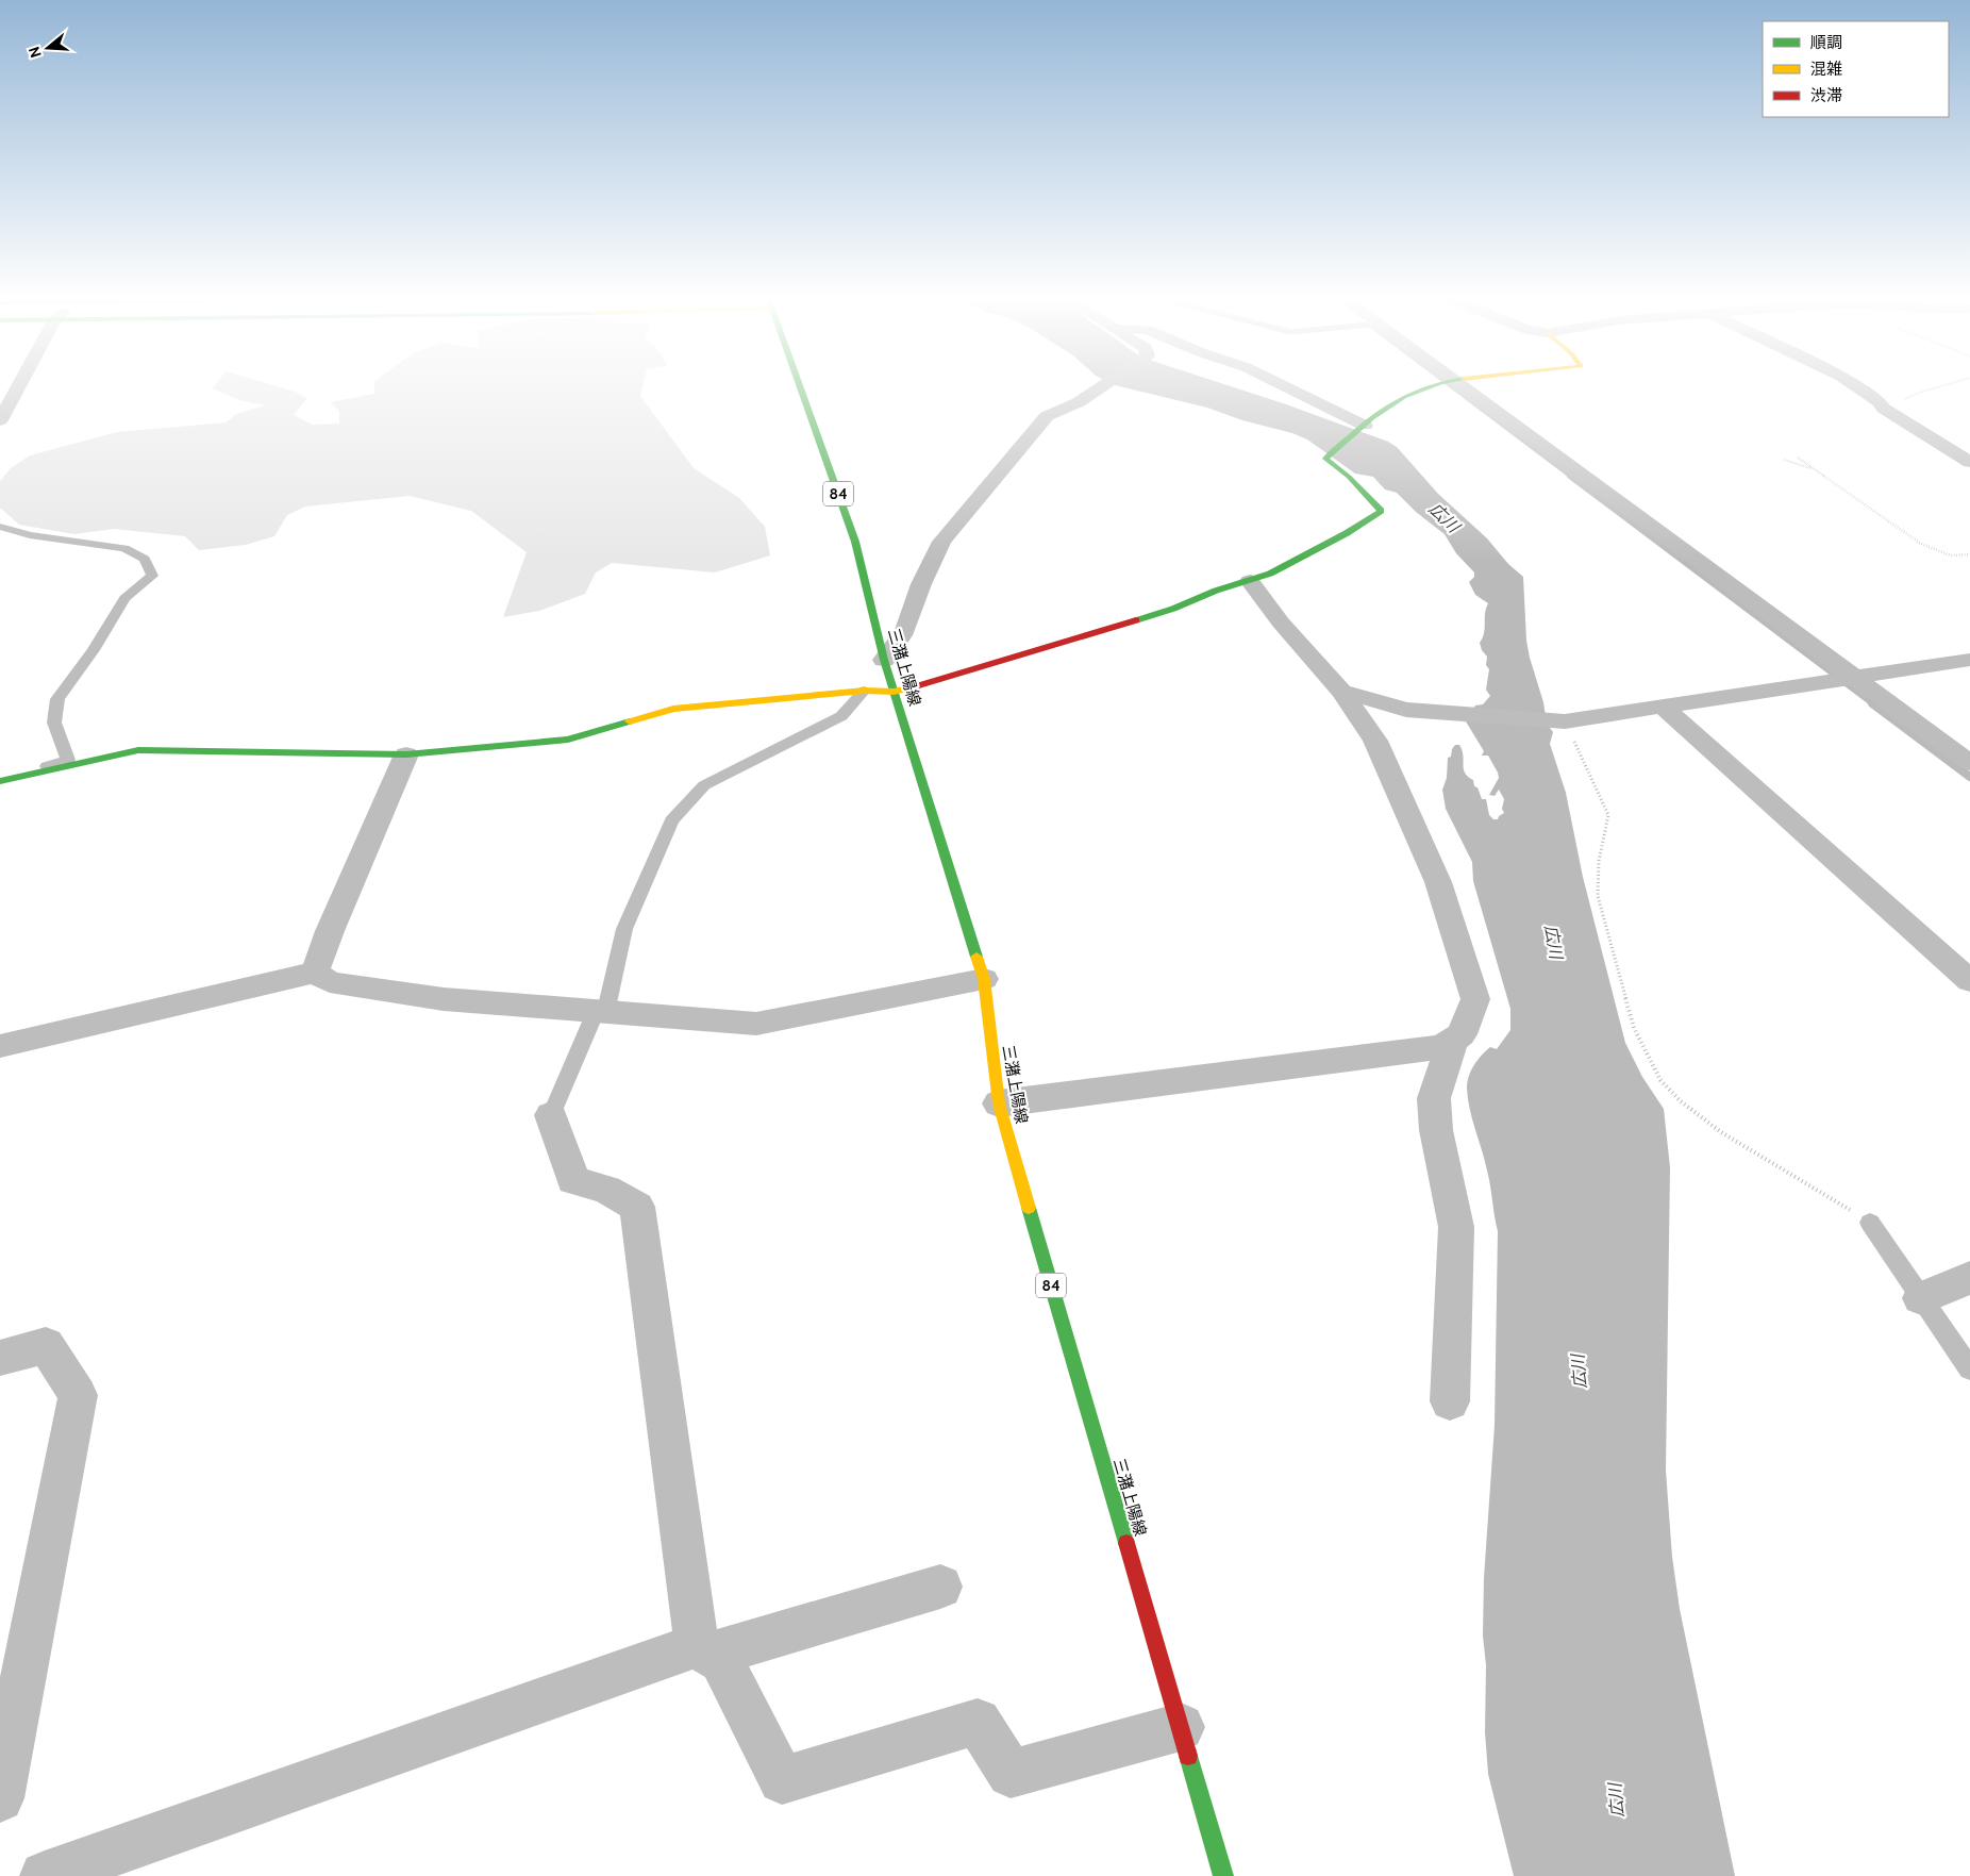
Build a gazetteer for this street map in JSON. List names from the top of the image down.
{
  "streets": {
    "main road": ["84", "三潴上陽線"]
  },
  "water": ["広川"],
  "legend": ["順調", "混雑", "渋滞"],
  "north": "left"
}
